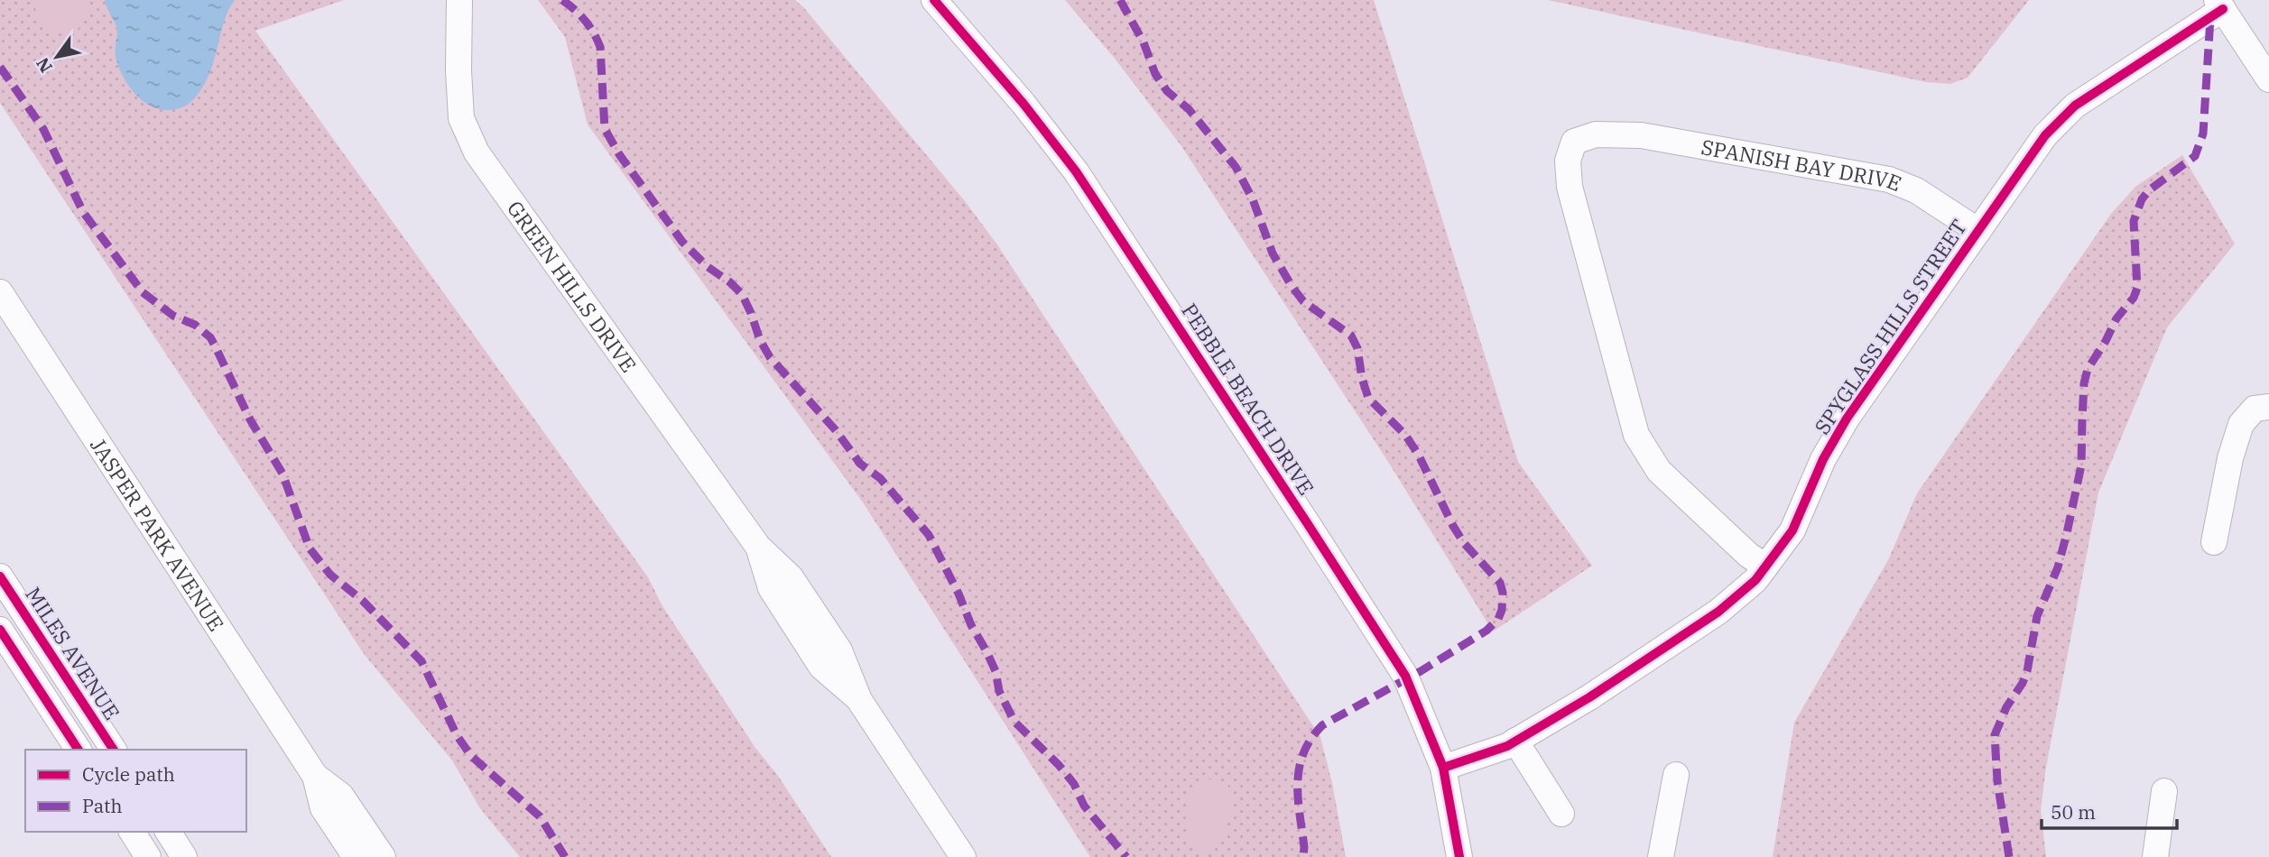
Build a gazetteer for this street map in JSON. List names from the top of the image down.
{
  "streets": {
    "street": [
      "SPANISH BAY DRIVE",
      "GREEN HILLS DRIVE",
      "SPYGLASS HILLS STREET",
      "PEBBLE BEACH DRIVE",
      "JASPER PARK AVENUE",
      "MILES AVENUE"
    ]
  },
  "crossings": [
    ["SPANISH BAY DRIVE", "SPYGLASS HILLS STREET"],
    ["SPYGLASS HILLS STREET", "PEBBLE BEACH DRIVE"]
  ],
  "legend": ["Cycle path", "Path"],
  "scale_bar": "50 m",
  "north": "bottom left"
}
